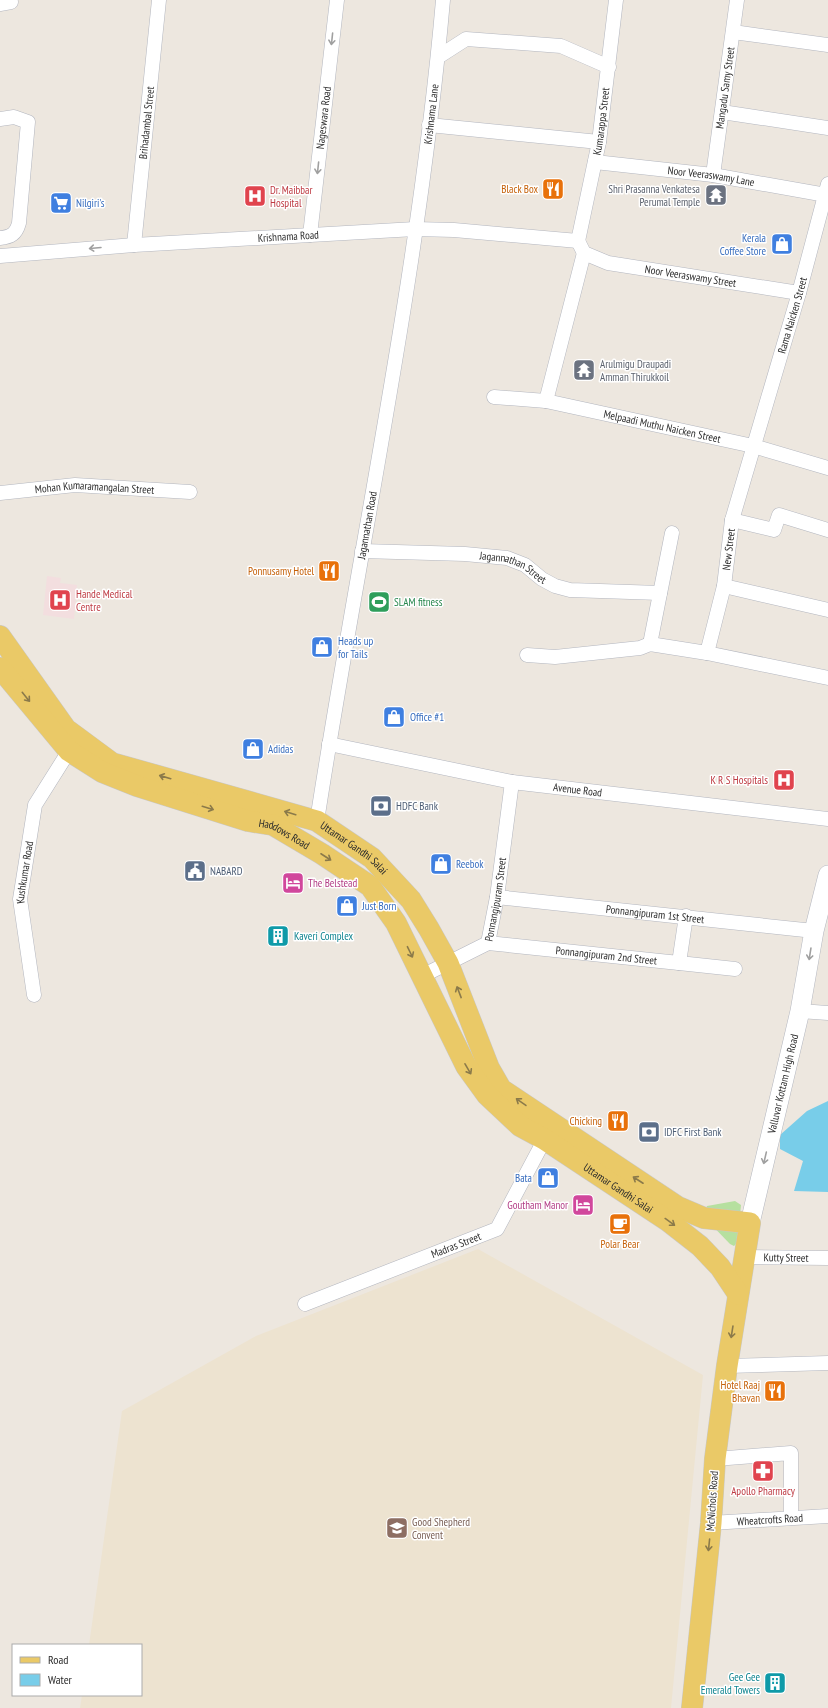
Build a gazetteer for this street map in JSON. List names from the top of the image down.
{
  "streets": {
    "main road": [
      "Haddows Road",
      "Uttamar Gandhi Salai",
      "Valluvar Kottam High Road",
      "McNichols Road"
    ],
    "street": [
      "Mangadu Samy Street",
      "Krishnama Lane",
      "Nageswara Road",
      "Kumarappa Street",
      "Brihadambal Street",
      "Noor Veeraswamy Lane",
      "Krishnama Road",
      "Noor Veeraswamy Street",
      "Rama Naicken Street",
      "Melpaadi Muthu Naicken Street",
      "Mohan Kumaramangalan Street",
      "Jagannathan Road",
      "New Street",
      "Jagannathan Street",
      "Avenue Road",
      "Kushkumar Road",
      "Ponnangipuram Street",
      "Ponnangipuram 1st Street",
      "Ponnangipuram 2nd Street",
      "Madras Street",
      "Kutty Street",
      "Wheatcrofts Road"
    ]
  },
  "crossings": [
    ["Mangadu Samy Street", "Noor Veeraswamy Lane"],
    ["Krishnama Lane", "Krishnama Road"],
    ["Krishnama Lane", "Jagannathan Road"],
    ["Nageswara Road", "Krishnama Road"],
    ["Kumarappa Street", "Noor Veeraswamy Lane"],
    ["Kumarappa Street", "Krishnama Road"],
    ["Kumarappa Street", "Noor Veeraswamy Street"],
    ["Brihadambal Street", "Krishnama Road"],
    ["Noor Veeraswamy Lane", "Rama Naicken Street"],
    ["Krishnama Road", "Noor Veeraswamy Street"],
    ["Krishnama Road", "Jagannathan Road"],
    ["Noor Veeraswamy Street", "Rama Naicken Street"],
    ["Rama Naicken Street", "Melpaadi Muthu Naicken Street"],
    ["Rama Naicken Street", "New Street"],
    ["Melpaadi Muthu Naicken Street", "New Street"],
    ["Jagannathan Road", "Jagannathan Street"],
    ["Jagannathan Road", "Avenue Road"],
    ["Jagannathan Road", "Uttamar Gandhi Salai"],
    ["Avenue Road", "Ponnangipuram Street"],
    ["Haddows Road", "Uttamar Gandhi Salai"],
    ["Haddows Road", "Kushkumar Road"],
    ["Haddows Road", "Ponnangipuram Street"],
    ["Uttamar Gandhi Salai", "Ponnangipuram Street"],
    ["Uttamar Gandhi Salai", "Valluvar Kottam High Road"],
    ["Uttamar Gandhi Salai", "Madras Street"],
    ["Uttamar Gandhi Salai", "McNichols Road"],
    ["Ponnangipuram Street", "Ponnangipuram 1st Street"],
    ["Ponnangipuram Street", "Ponnangipuram 2nd Street"],
    ["Ponnangipuram 1st Street", "Valluvar Kottam High Road"],
    ["Valluvar Kottam High Road", "Kutty Street"],
    ["Valluvar Kottam High Road", "McNichols Road"],
    ["McNichols Road", "Wheatcrofts Road"]
  ],
  "one_way": [
    "Nageswara Road",
    "Haddows Road",
    "Valluvar Kottam High Road",
    "McNichols Road"
  ],
  "places": {
    "restaurant": [
      "Black Box",
      "Ponnusamy Hotel",
      "Chicking",
      "Hotel Raaj Bhavan"
    ],
    "temple": ["Shri Prasanna Venkatesa Perumal Temple", "Arulmigu Draupadi Amman Thirukkoil"],
    "hospital": ["Dr. Maibbar Hospital", "Hande Medical Centre", "K R S Hospitals"],
    "supermarket": ["Nilgiri's"],
    "shop": [
      "Kerala Coffee Store",
      "Heads up for Tails",
      "Office #1",
      "Adidas",
      "Reebok",
      "Just Born",
      "Bata"
    ],
    "sports": ["SLAM fitness"],
    "bank": ["HDFC Bank", "IDFC First Bank"],
    "public building": ["NABARD"],
    "hotel": ["The Belstead", "Goutham Manor"],
    "building": ["Kaveri Complex", "Gee Gee Emerald Towers"],
    "cafe": ["Polar Bear"],
    "pharmacy": ["Apollo Pharmacy"],
    "school or university": ["Good Shepherd Convent"]
  },
  "legend": ["Road", "Water"]
}
